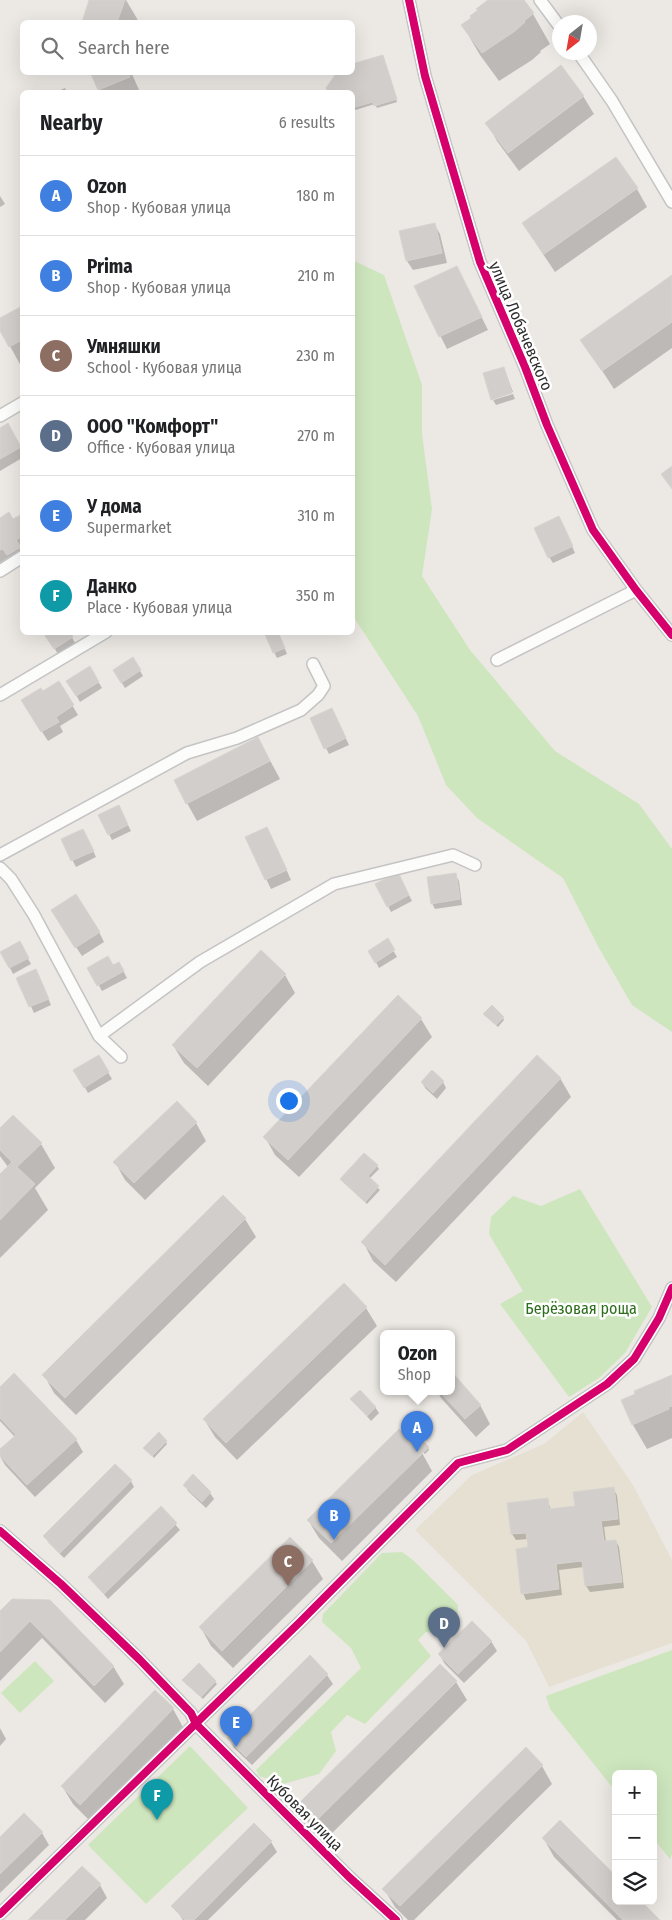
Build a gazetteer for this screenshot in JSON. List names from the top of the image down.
{
  "streets": {
    "street": ["улица Лобачевского", "Кубовая улица"]
  },
  "parks": ["Берёзовая роща"],
  "north": "bottom left",
  "page": {
    "search": "Search here",
    "heading": ["Nearby", "6 results"],
    "list": [
      {
        "mark": "A",
        "name": "Ozon",
        "note": "Shop · Кубовая улица",
        "value": "180 m"
      },
      {
        "mark": "B",
        "name": "Prima",
        "note": "Shop · Кубовая улица",
        "value": "210 m"
      },
      {
        "mark": "C",
        "name": "Умняшки",
        "note": "School · Кубовая улица",
        "value": "230 m"
      },
      {
        "mark": "D",
        "name": "ООО \"Комфорт\"",
        "note": "Office · Кубовая улица",
        "value": "270 m"
      },
      {
        "mark": "E",
        "name": "У дома",
        "note": "Supermarket",
        "value": "310 m"
      },
      {
        "mark": "F",
        "name": "Данко",
        "note": "Place · Кубовая улица",
        "value": "350 m"
      }
    ],
    "popup": ["Ozon", "Shop"],
    "pins": [
      "A",
      "B",
      "C",
      "D",
      "E",
      "F"
    ],
    "map_buttons": ["+", "−"]
  }
}
